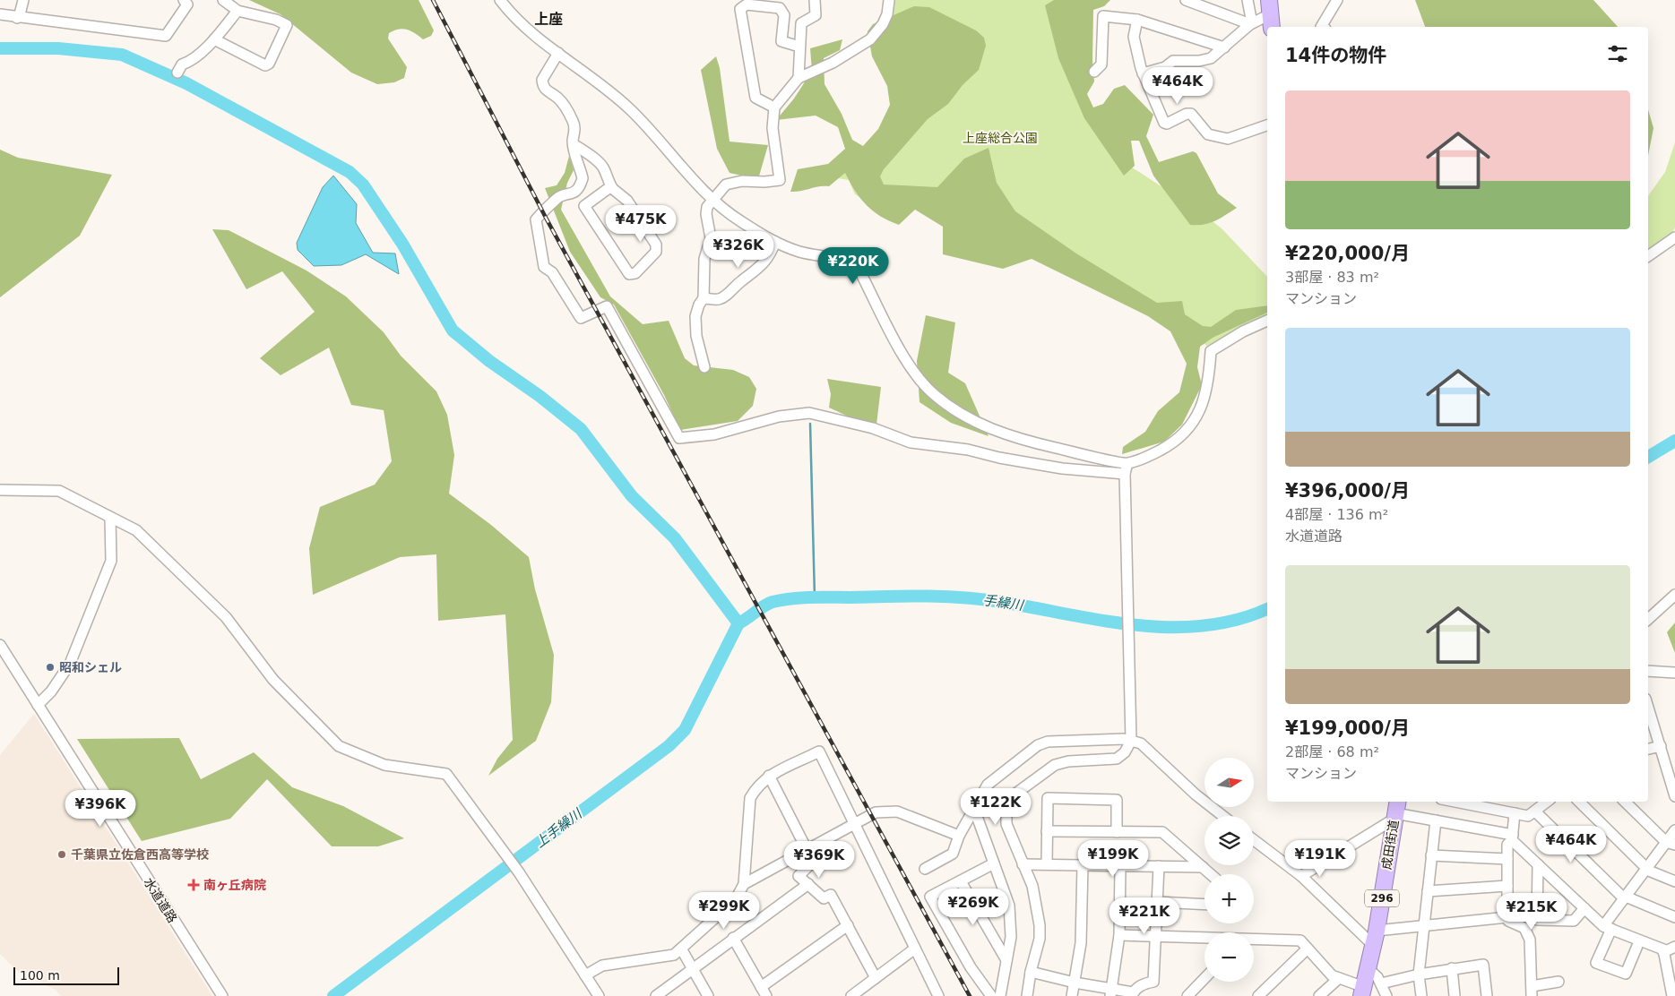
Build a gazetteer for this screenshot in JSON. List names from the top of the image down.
{
  "streets": {
    "highway": ["成田街道", "296"],
    "street": ["水道道路"]
  },
  "districts": ["上座"],
  "water": ["手繰川", "上手繰川"],
  "parks": ["上座総合公園"],
  "places": {
    "other": ["昭和シェル", "千葉県立佐倉西高等学校"],
    "health": ["南ヶ丘病院"]
  },
  "scale_bar": "100 m",
  "north": "right",
  "page": {
    "heading": "14件の物件",
    "price": [
      "¥464K",
      "¥475K",
      "¥326K",
      "¥220K",
      "¥122K",
      "¥396K",
      "¥464K",
      "¥199K",
      "¥191K",
      "¥369K",
      "¥269K",
      "¥299K",
      "¥215K",
      "¥221K"
    ],
    "list": [
      {
        "name": "¥220,000/月",
        "note": "3部屋 · 83 m² · マンション"
      },
      {
        "name": "¥396,000/月",
        "note": "4部屋 · 136 m² · 水道道路"
      },
      {
        "name": "¥199,000/月",
        "note": "2部屋 · 68 m² · マンション"
      }
    ],
    "map_buttons": ["+", "−"],
    "scale": "100 m"
  }
}
